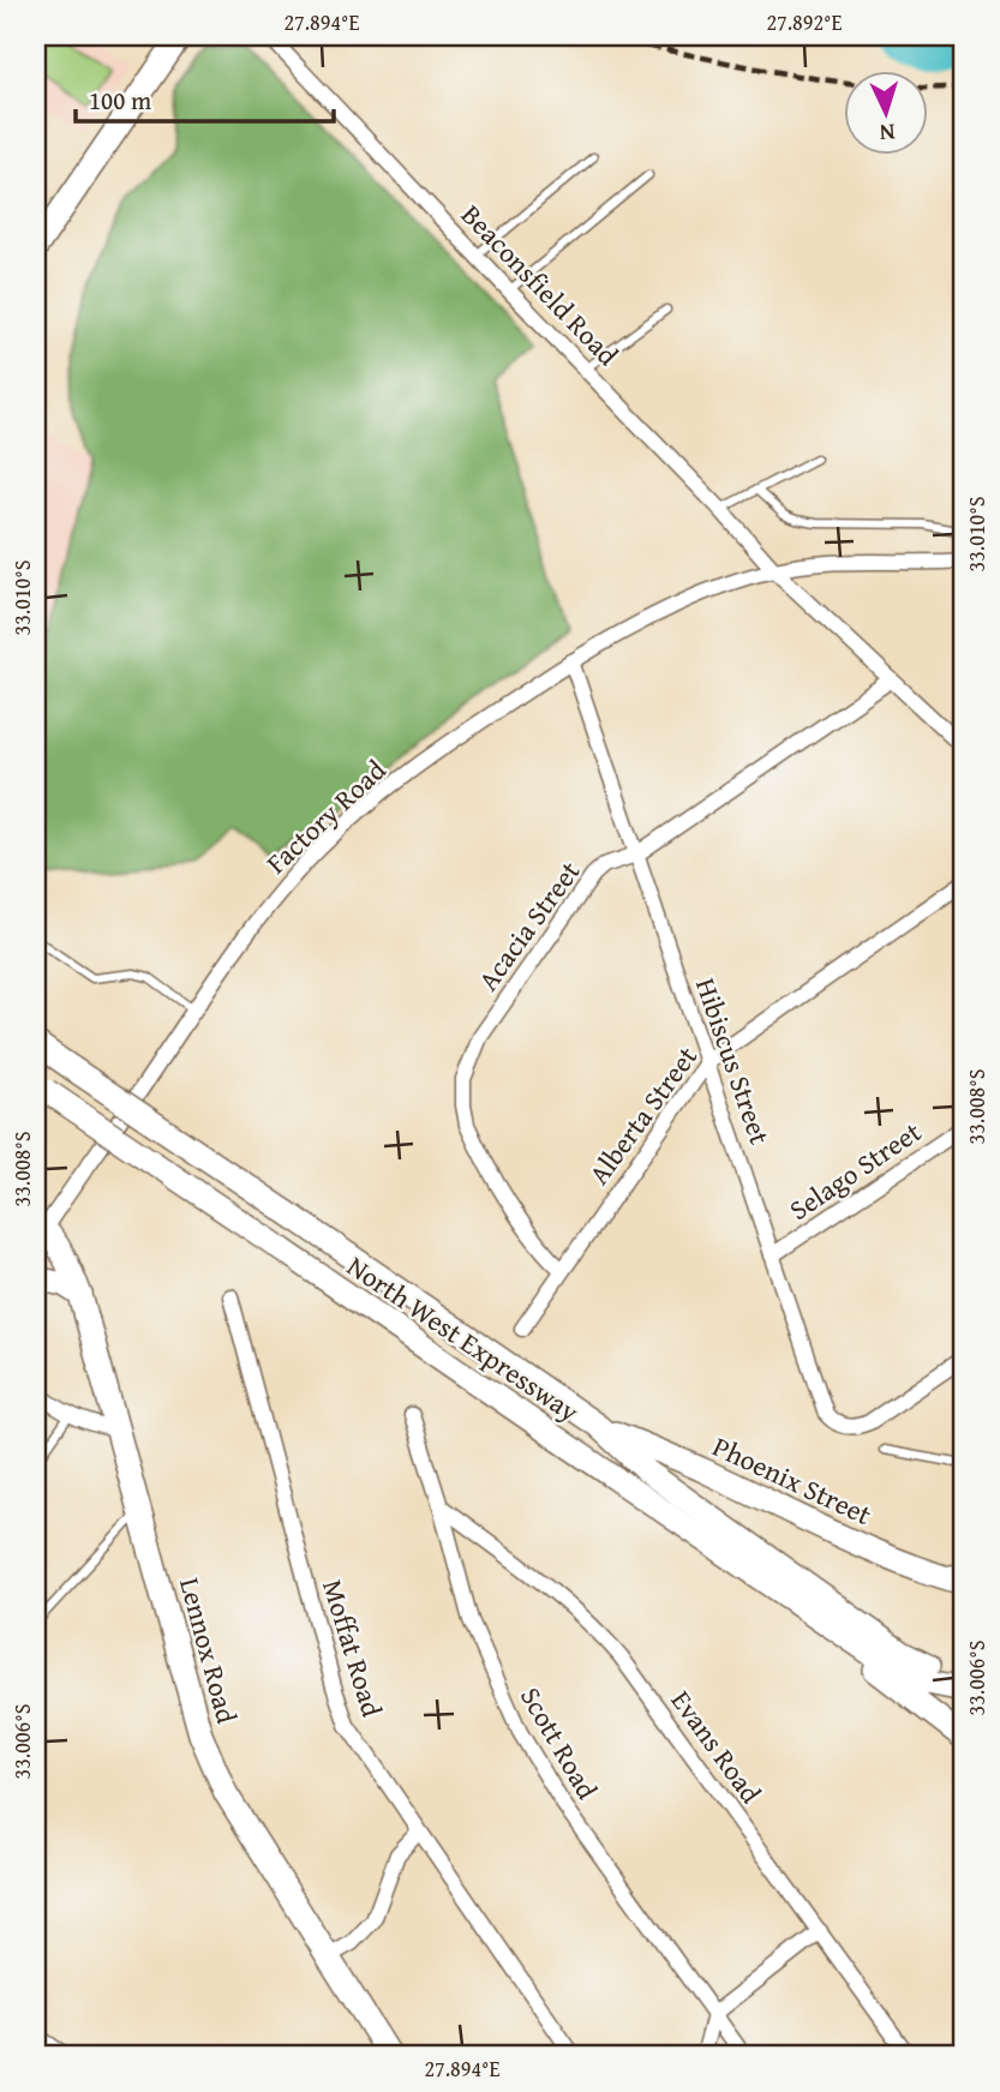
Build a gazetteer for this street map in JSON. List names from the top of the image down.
{
  "streets": {
    "main road": ["North West Expressway", "Phoenix Street", "Lennox Road"],
    "street": [
      "Beaconsfield Road",
      "Factory Road",
      "Acacia Street",
      "Hibiscus Street",
      "Alberta Street",
      "Selago Street",
      "Moffat Road",
      "Scott Road",
      "Evans Road"
    ]
  },
  "crossings": [
    ["Beaconsfield Road", "Factory Road"],
    ["Beaconsfield Road", "Acacia Street"],
    ["Factory Road", "Hibiscus Street"],
    ["Factory Road", "Lennox Road"],
    ["Acacia Street", "Hibiscus Street"],
    ["Acacia Street", "Alberta Street"],
    ["Hibiscus Street", "Alberta Street"],
    ["Hibiscus Street", "Selago Street"],
    ["North West Expressway", "Phoenix Street"],
    ["Scott Road", "Evans Road"]
  ],
  "scale_bar": "100 m",
  "north": "bottom",
  "coordinates": [
    "27.894°E",
    "27.892°E",
    "33.010°S",
    "33.008°S",
    "33.006°S"
  ]
}
